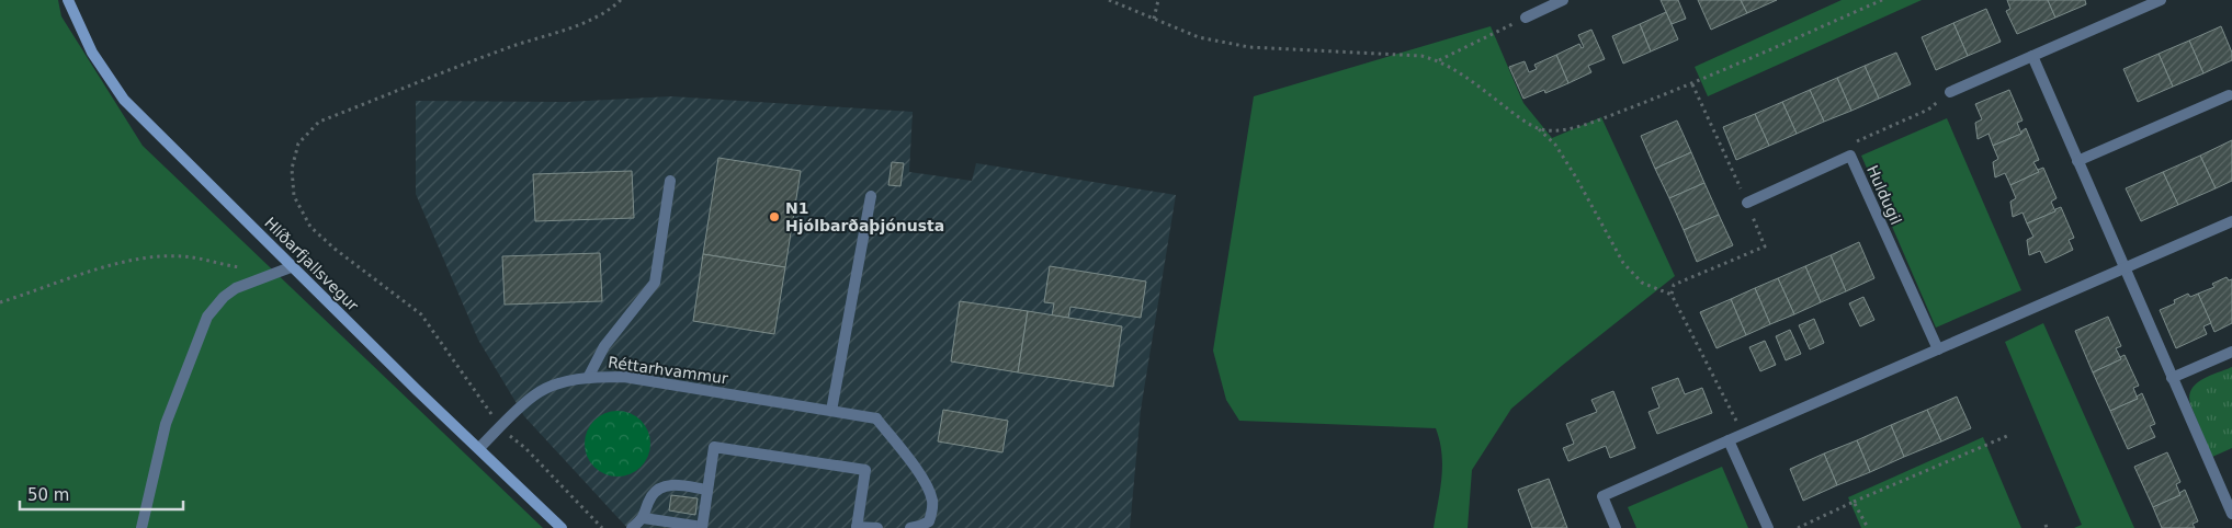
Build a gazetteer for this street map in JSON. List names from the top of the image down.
{
  "streets": {
    "main road": ["Hlíðarfjallsvegur"],
    "street": ["Huldugil", "Réttarhvammur"]
  },
  "crossings": [
    ["Hlíðarfjallsvegur", "Réttarhvammur"]
  ],
  "places": ["N1 Hjólbarðaþjónusta"],
  "scale_bar": "50 m"
}
